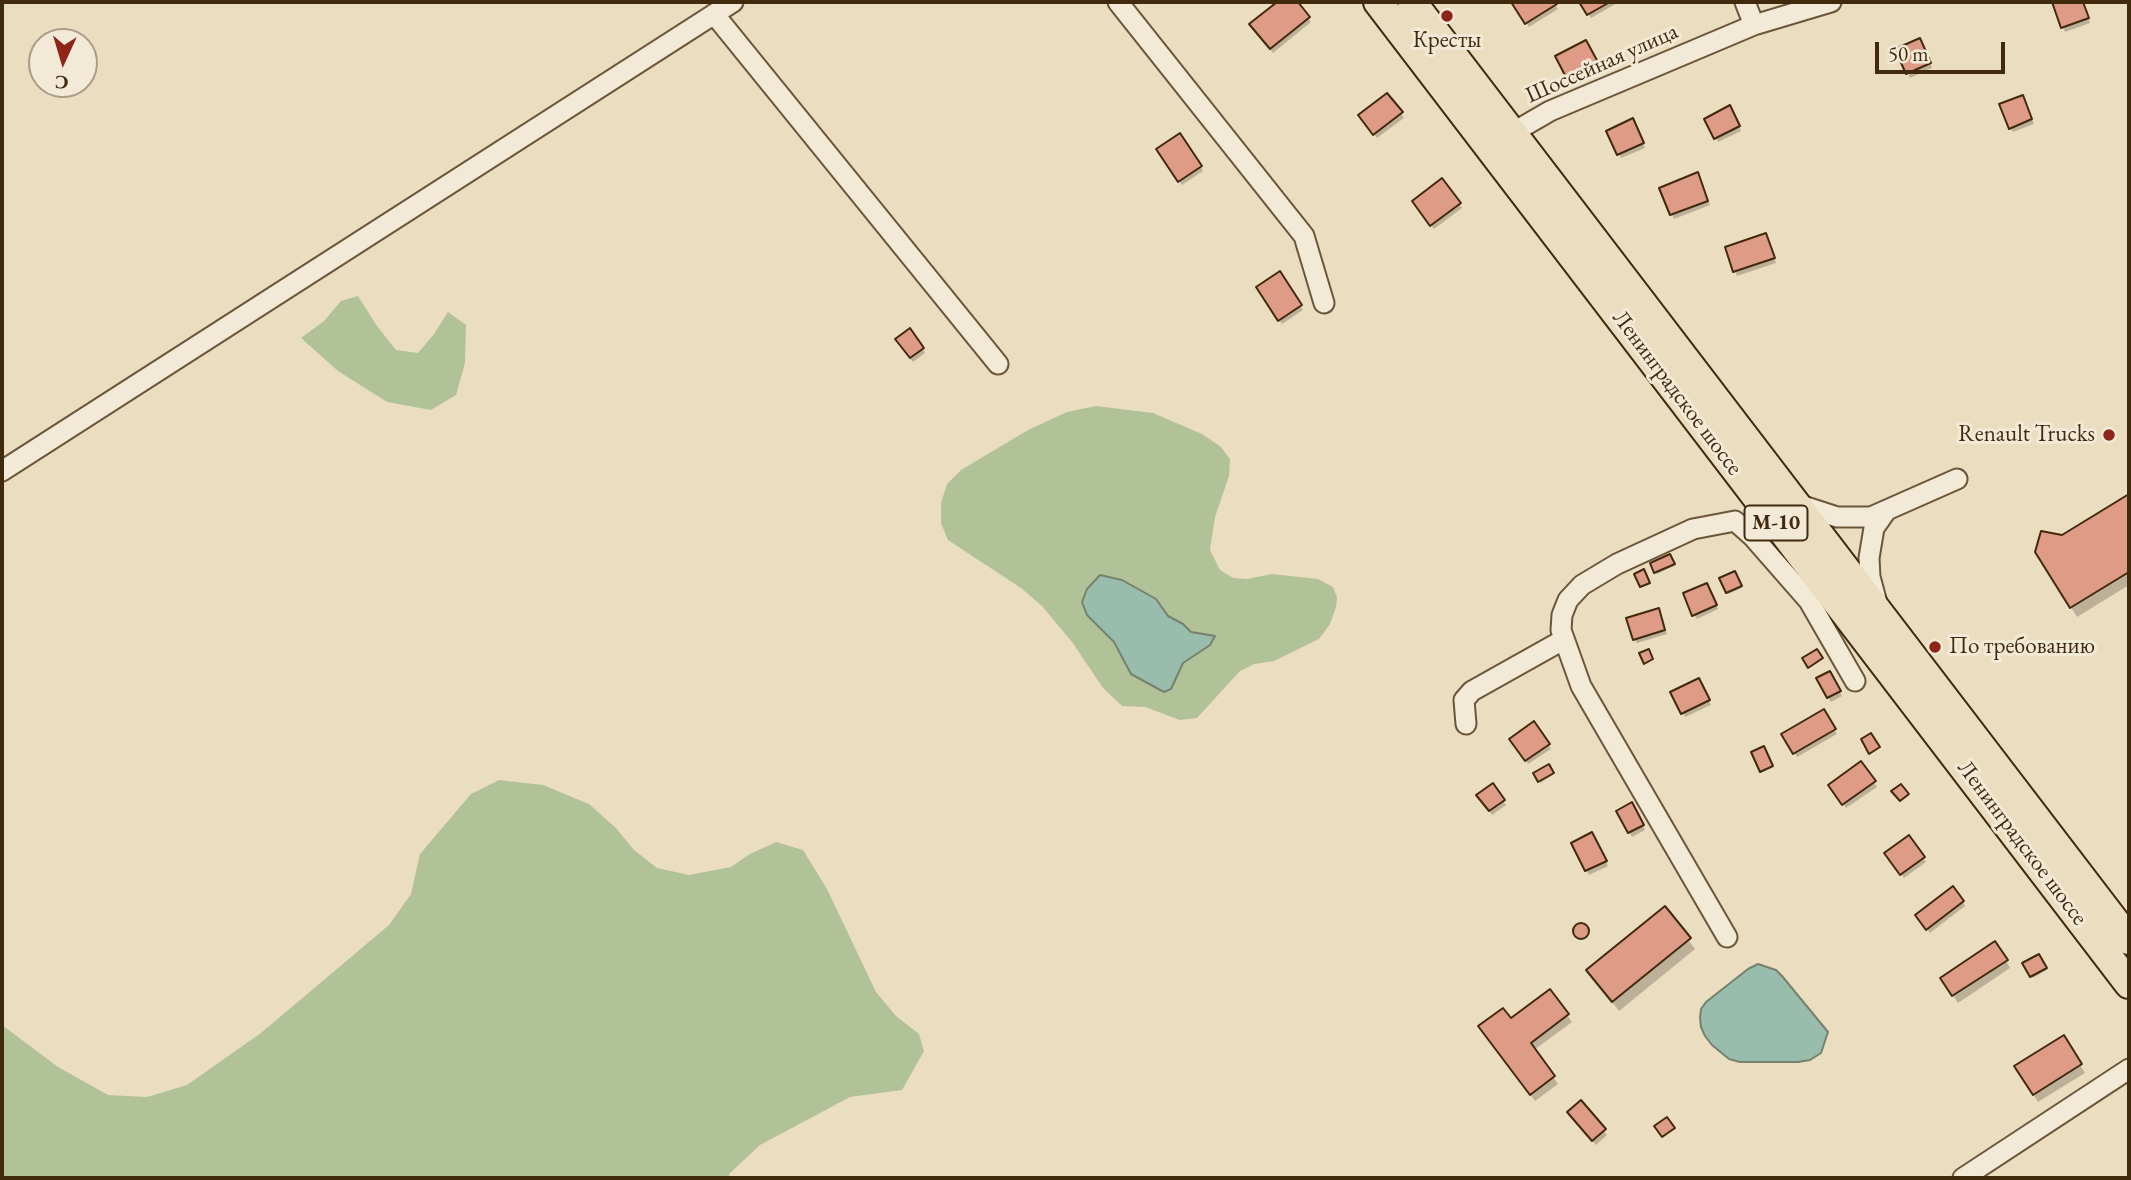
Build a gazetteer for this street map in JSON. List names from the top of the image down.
{
  "streets": {
    "highway": ["Ленинградское шоссе", "М-10"],
    "street": ["Шоссейная улица"]
  },
  "crossings": [
    ["Шоссейная улица", "Ленинградское шоссе"]
  ],
  "places": ["Кресты", "Renault Trucks", "По требованию"],
  "scale_bar": "50 m",
  "north": "bottom"
}
